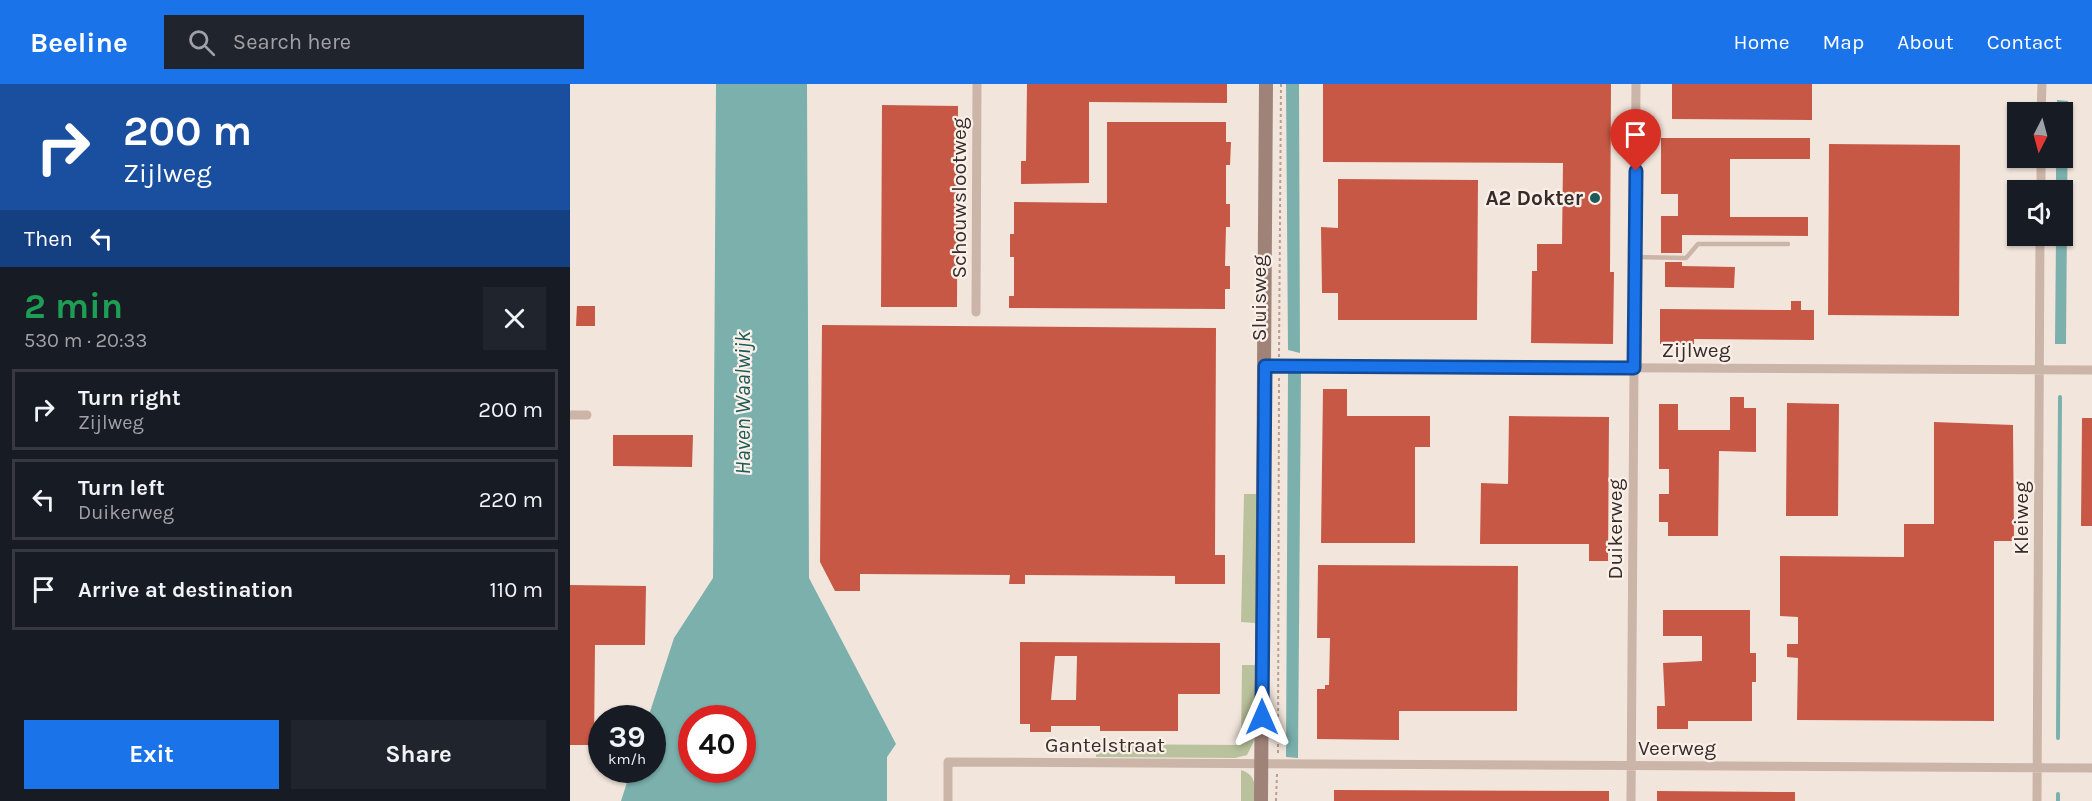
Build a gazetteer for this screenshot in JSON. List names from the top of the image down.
{
  "streets": {
    "street": [
      "Schouwslootweg",
      "Sluisweg",
      "Zijlweg",
      "Kleiweg",
      "Duikerweg",
      "Gantelstraat",
      "Veerweg"
    ]
  },
  "crossings": [
    ["Sluisweg", "Zijlweg"],
    ["Sluisweg", "Gantelstraat"],
    ["Sluisweg", "Veerweg"],
    ["Zijlweg", "Kleiweg"],
    ["Zijlweg", "Duikerweg"],
    ["Kleiweg", "Veerweg"],
    ["Duikerweg", "Veerweg"],
    ["Gantelstraat", "Veerweg"]
  ],
  "water": ["Haven Waalwijk"],
  "places": ["A2 Dokter"],
  "north": "bottom",
  "page": {
    "header": "Beeline",
    "search": "Search here",
    "nav": [
      "Home",
      "Map",
      "About",
      "Contact"
    ],
    "turn": ["200 m", "Zijlweg"],
    "then": "Then",
    "heading": ["2 min", "530 m · 20:33"],
    "list": [
      {
        "name": "Turn right",
        "note": "Zijlweg",
        "value": "200 m"
      },
      {
        "name": "Turn left",
        "note": "Duikerweg",
        "value": "220 m"
      },
      {
        "name": "Arrive at destination",
        "value": "110 m"
      }
    ],
    "speed": "39 km/h",
    "limit": "40",
    "buttons": ["Exit", "Share"]
  }
}
